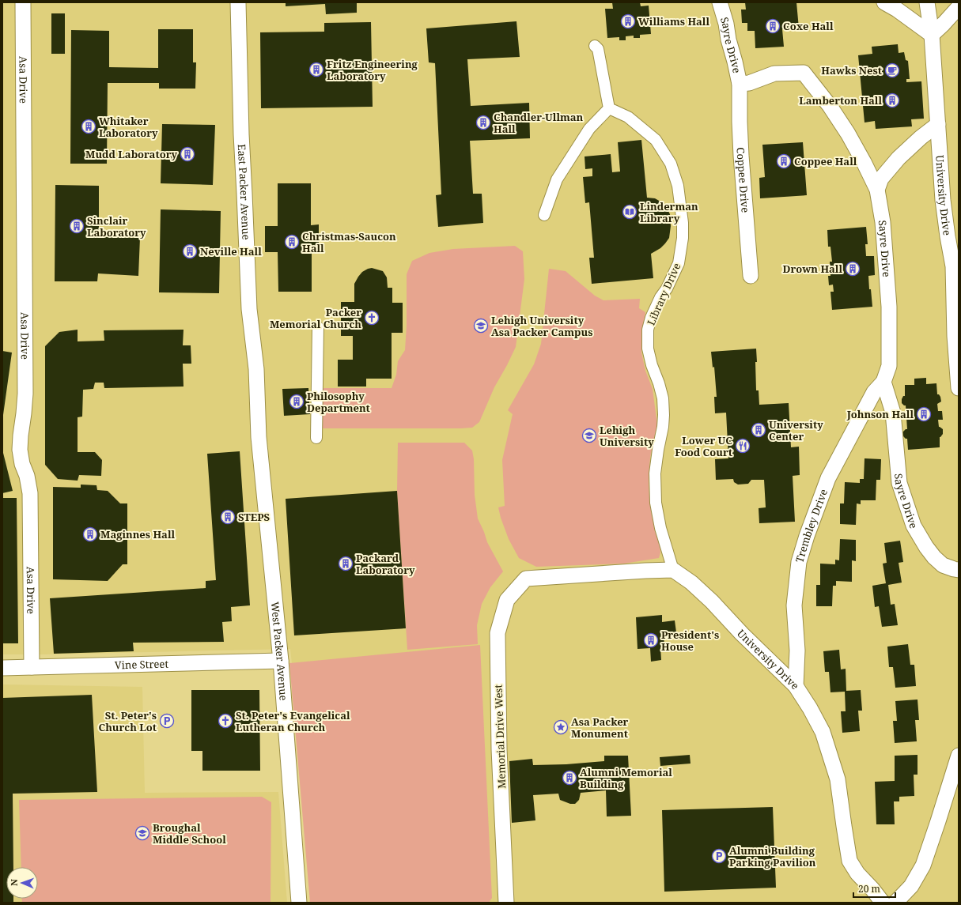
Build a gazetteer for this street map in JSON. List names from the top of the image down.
{
  "streets": {
    "street": [
      "Sayre Drive",
      "Asa Drive",
      "Coppee Drive",
      "East Packer Avenue",
      "University Drive",
      "Library Drive",
      "Trembley Drive",
      "West Packer Avenue",
      "Vine Street",
      "Memorial Drive West"
    ]
  },
  "crossings": [
    ["Sayre Drive", "Coppee Drive"],
    ["Sayre Drive", "Trembley Drive"],
    ["Asa Drive", "Vine Street"],
    ["East Packer Avenue", "West Packer Avenue"],
    ["University Drive", "Library Drive"],
    ["University Drive", "Trembley Drive"],
    ["University Drive", "Memorial Drive West"],
    ["Library Drive", "Memorial Drive West"],
    ["West Packer Avenue", "Vine Street"]
  ],
  "places": {
    "building": [
      "Williams Hall",
      "Coxe Hall",
      "Fritz Engineering Laboratory",
      "Lamberton Hall",
      "Chandler-Ullman Hall",
      "Whitaker Laboratory",
      "Mudd Laboratory",
      "Coppee Hall",
      "Sinclair Laboratory",
      "Christmas-Saucon Hall",
      "Neville Hall",
      "Drown Hall",
      "Philosophy Department",
      "Johnson Hall",
      "University Center",
      "STEPS",
      "Maginnes Hall",
      "Packard Laboratory",
      "President's House",
      "Alumni Memorial Building"
    ],
    "cafe": ["Hawks Nest"],
    "library": ["Linderman Library"],
    "church": ["Packer Memorial Church", "St. Peter's Evangelical Lutheran Church"],
    "school or university": ["Lehigh University Asa Packer Campus", "Lehigh University", "Broughal Middle School"],
    "restaurant": ["Lower UC Food Court"],
    "parking": ["St. Peter's Church Lot", "Alumni Building Parking Pavilion"],
    "place": ["Asa Packer Monument"]
  },
  "scale_bar": "20 m",
  "north": "left"
}
